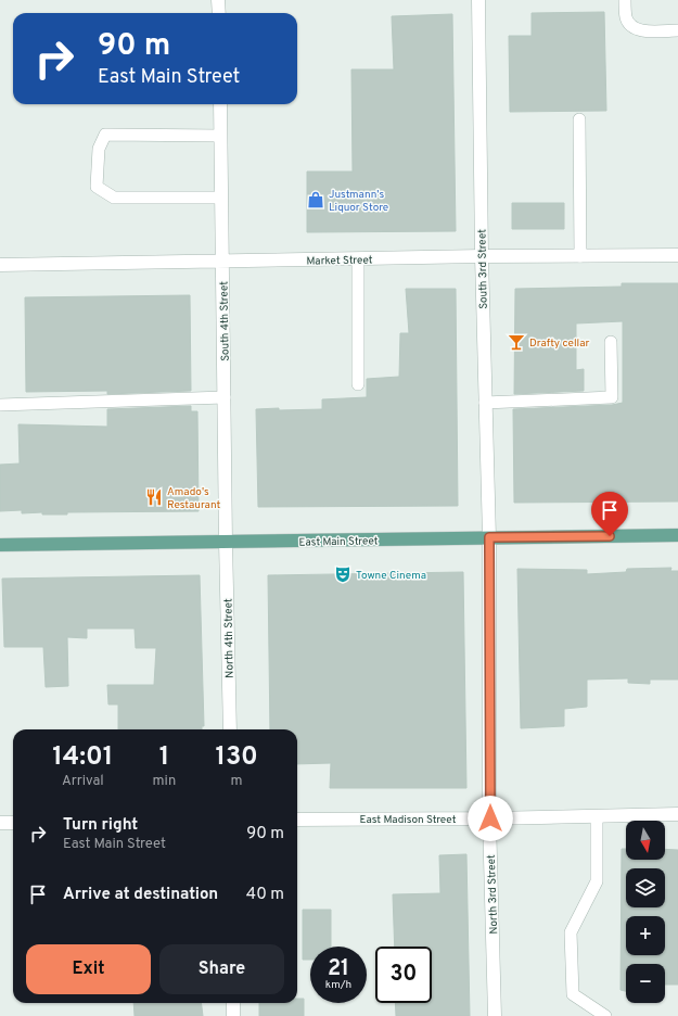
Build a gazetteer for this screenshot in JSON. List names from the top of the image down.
{
  "streets": {
    "main road": ["East Main Street"],
    "street": [
      "Market Street",
      "South 3rd Street",
      "South 4th Street",
      "North 4th Street",
      "East Madison Street",
      "North 3rd Street"
    ]
  },
  "crossings": [
    ["Market Street", "South 3rd Street"],
    ["Market Street", "South 4th Street"],
    ["South 3rd Street", "East Main Street"],
    ["South 3rd Street", "North 3rd Street"],
    ["South 4th Street", "East Main Street"],
    ["South 4th Street", "North 4th Street"],
    ["East Main Street", "North 4th Street"],
    ["East Main Street", "North 3rd Street"],
    ["East Madison Street", "North 3rd Street"]
  ],
  "places": {
    "shop": ["Justmann's Liquor Store"],
    "bar": ["Drafty cellar"],
    "restaurant": ["Amado's Restaurant"],
    "theatre": ["Towne Cinema"]
  },
  "north": "bottom",
  "page": {
    "turn": ["90 m", "East Main Street"],
    "eta": [
      "14:01",
      "Arrival",
      "1",
      "min",
      "130",
      "m"
    ],
    "list": [
      {
        "name": "Turn right",
        "note": "East Main Street",
        "value": "90 m"
      },
      {
        "name": "Arrive at destination",
        "value": "40 m"
      }
    ],
    "map_buttons": ["+", "−"],
    "buttons": ["Exit", "Share"],
    "speed": "21 km/h",
    "limit": "30"
  }
}
